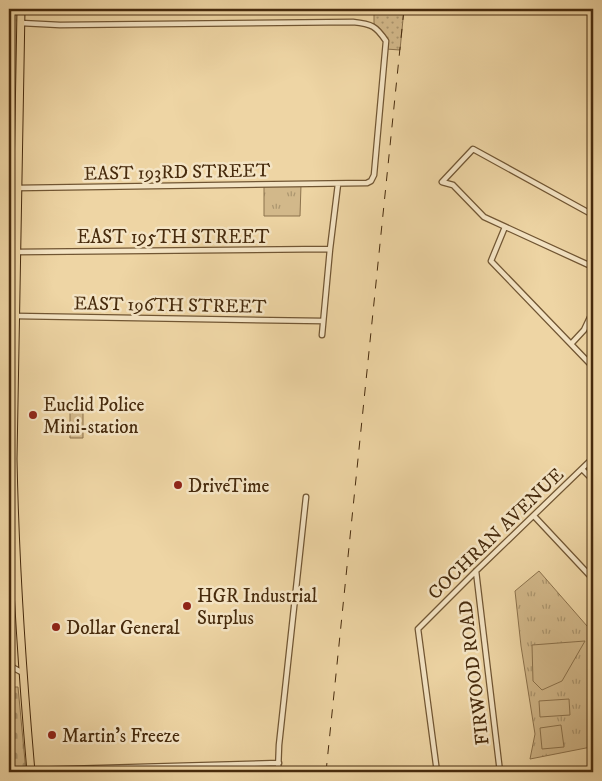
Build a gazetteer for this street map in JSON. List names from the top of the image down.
{
  "streets": {
    "street": [
      "EAST 193RD STREET",
      "EAST 195TH STREET",
      "EAST 196TH STREET",
      "COCHRAN AVENUE",
      "FIRWOOD ROAD"
    ]
  },
  "crossings": [
    ["COCHRAN AVENUE", "FIRWOOD ROAD"]
  ],
  "places": [
    "Euclid Police Mini-station",
    "DriveTime",
    "HGR Industrial Surplus",
    "Dollar General",
    "Martin's Freeze"
  ]
}
